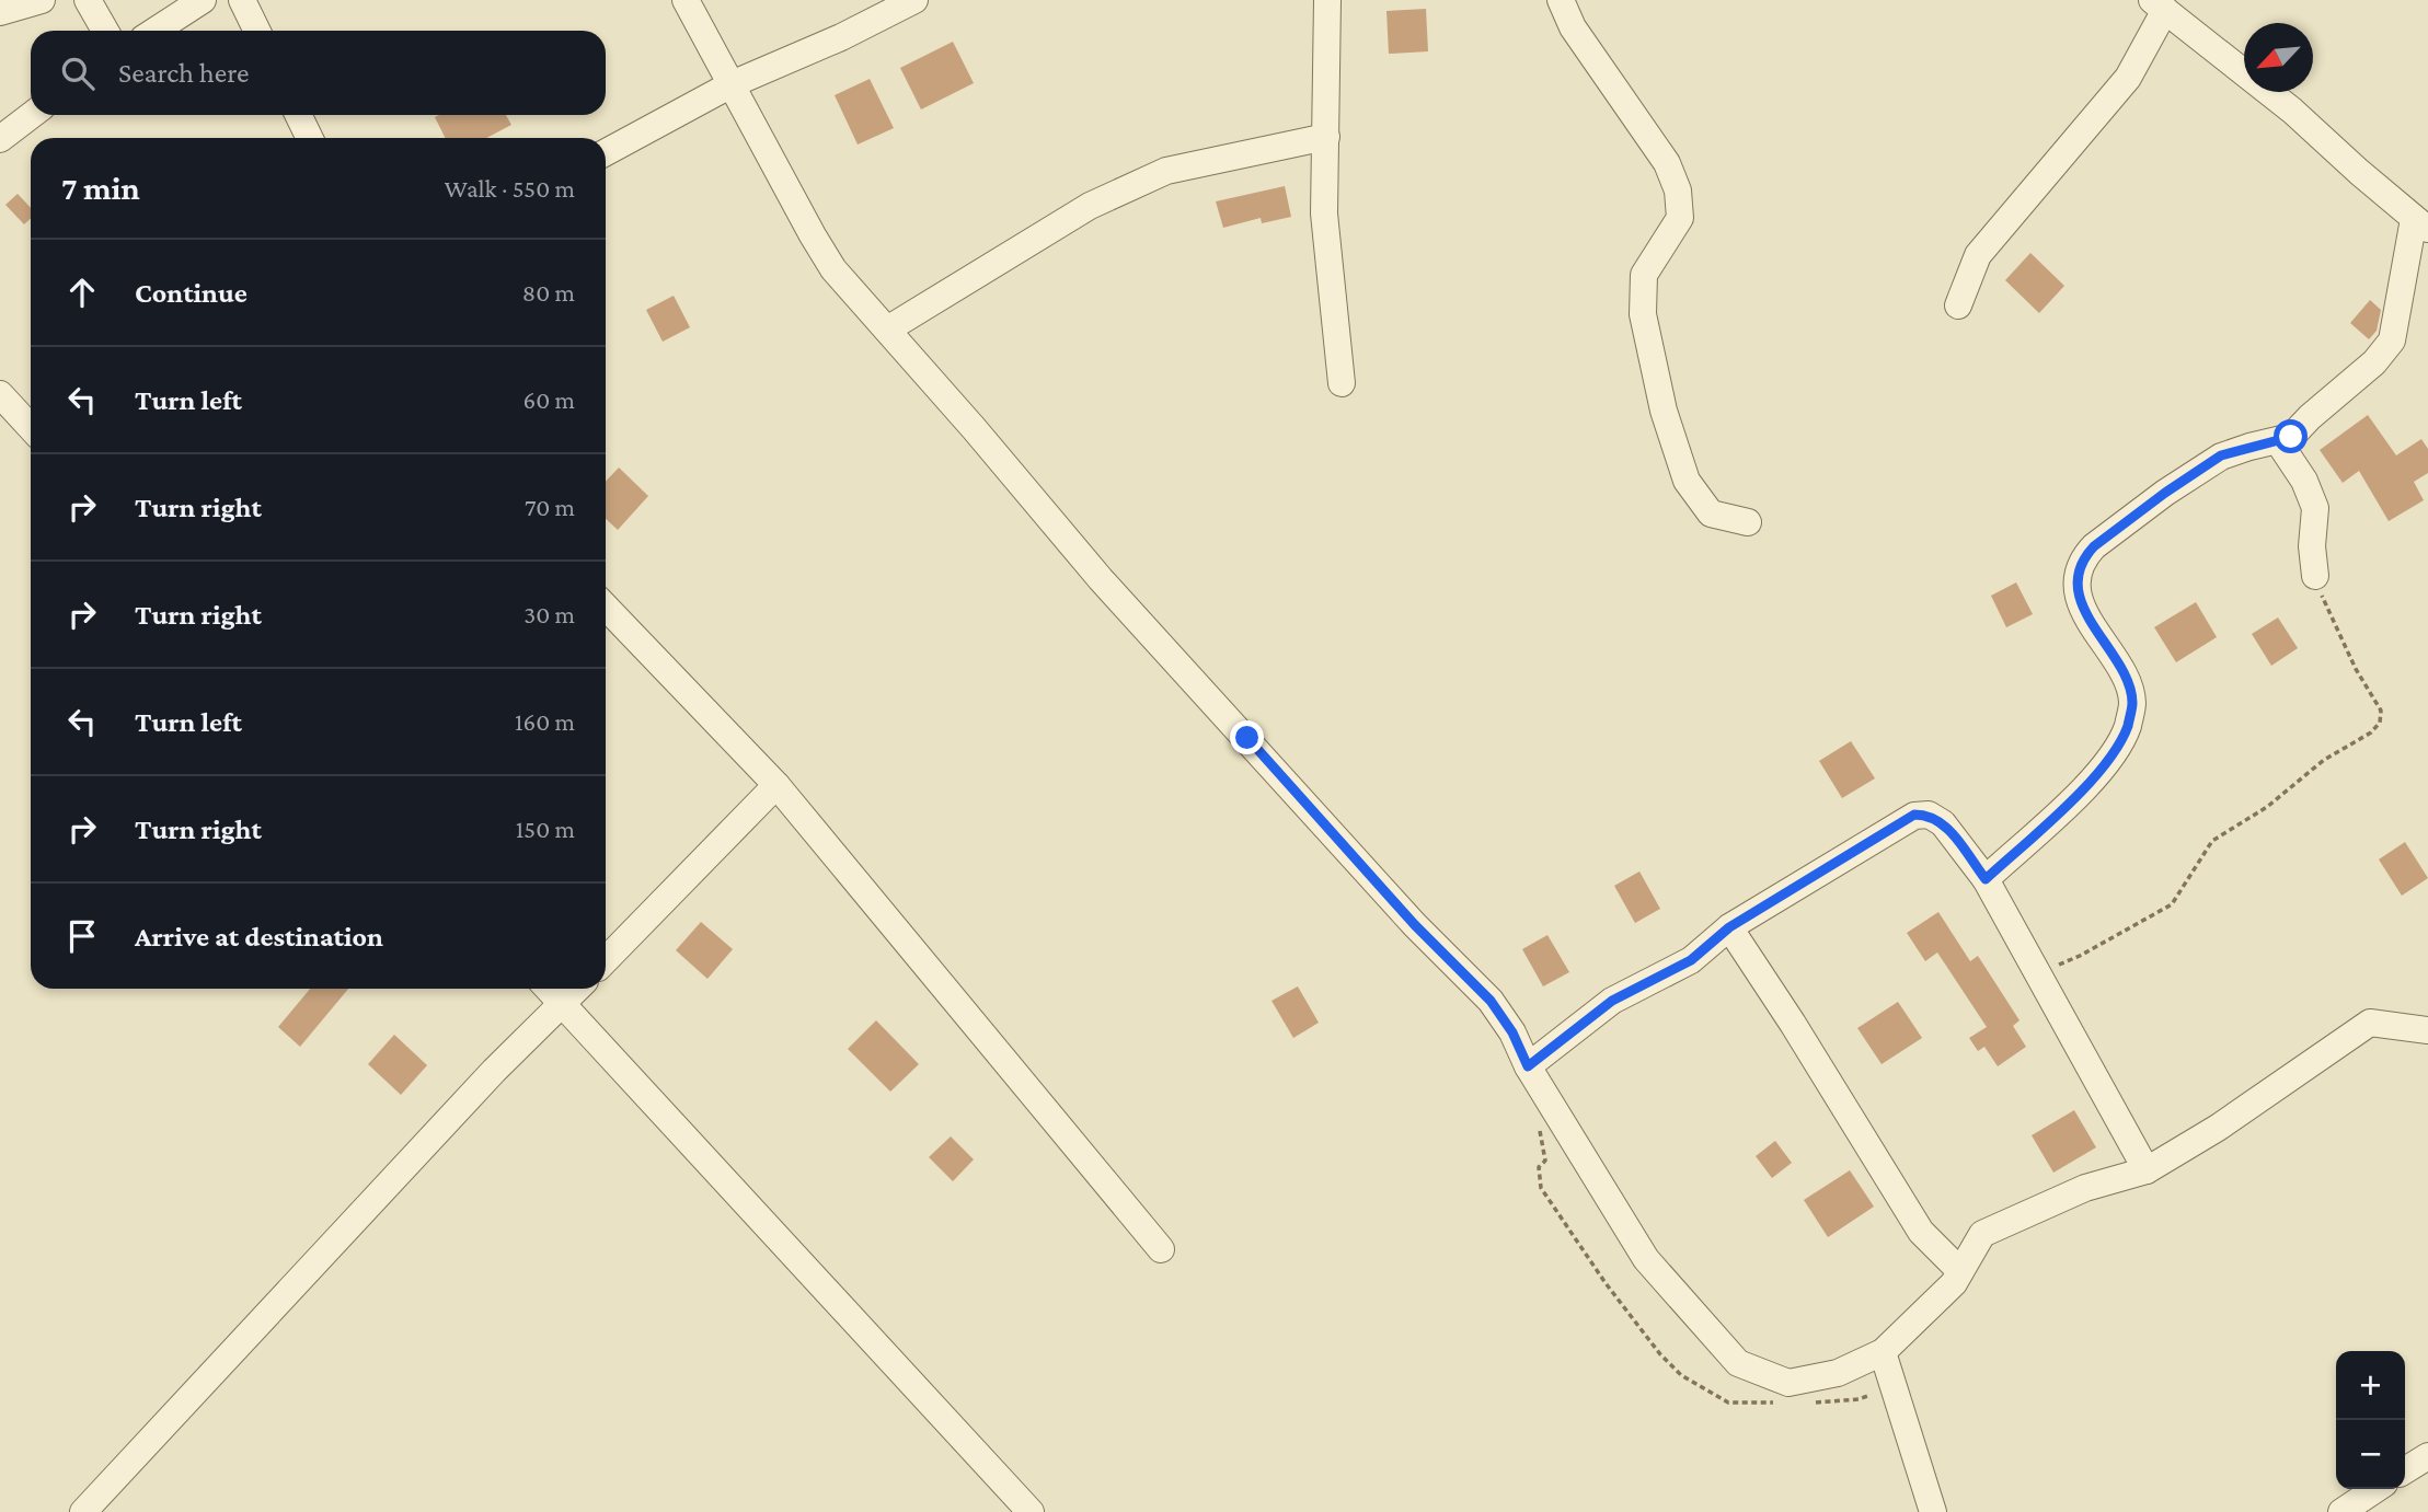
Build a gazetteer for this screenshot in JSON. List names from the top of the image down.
{
  "north": "bottom left",
  "page": {
    "search": "Search here",
    "heading": ["7 min", "Walk · 550 m"],
    "list": [
      ["Continue", "80 m"],
      ["Turn left", "60 m"],
      ["Turn right", "70 m"],
      ["Turn right", "30 m"],
      ["Turn left", "160 m"],
      ["Turn right", "150 m"],
      "Arrive at destination"
    ],
    "map_buttons": ["+", "−"]
  }
}
